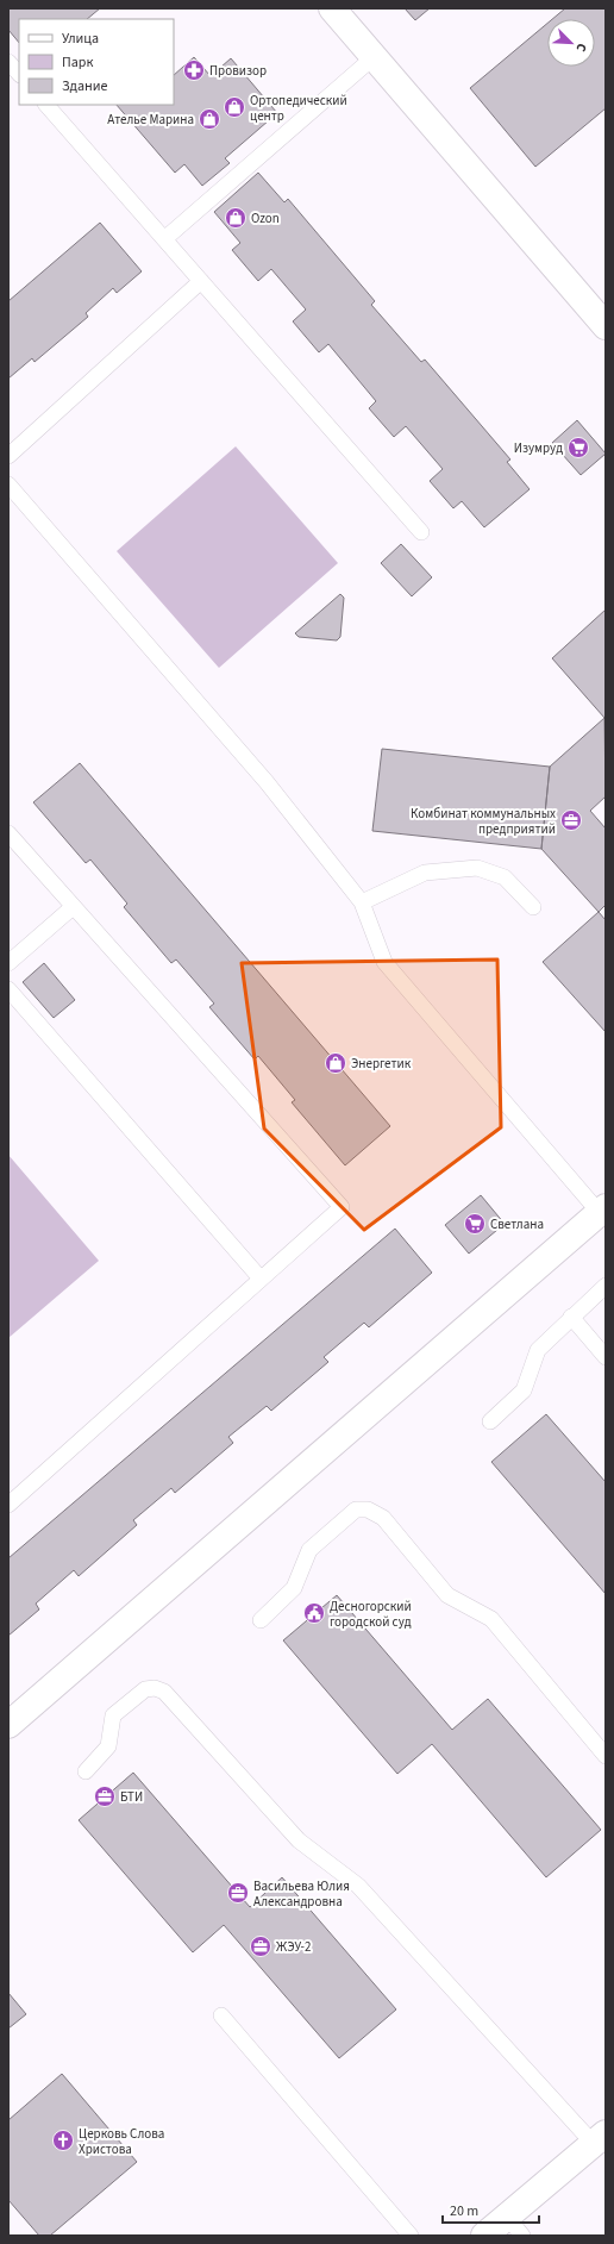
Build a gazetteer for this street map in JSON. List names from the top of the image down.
{
  "places": {
    "pharmacy": ["Провизор"],
    "shop": [
      "Ортопедический центр",
      "Ателье Марина",
      "Ozon",
      "Энергетик"
    ],
    "supermarket": ["Изумруд", "Светлана"],
    "office": [
      "Комбинат коммунальных предприятий",
      "БТИ",
      "Васильева Юлия Александровна",
      "ЖЭУ-2"
    ],
    "public building": ["Десногорский городской суд"],
    "church": ["Церковь Слова Христова"]
  },
  "legend": ["Улица", "Парк", "Здание"],
  "scale_bar": "20 m",
  "north": "bottom right"
}
